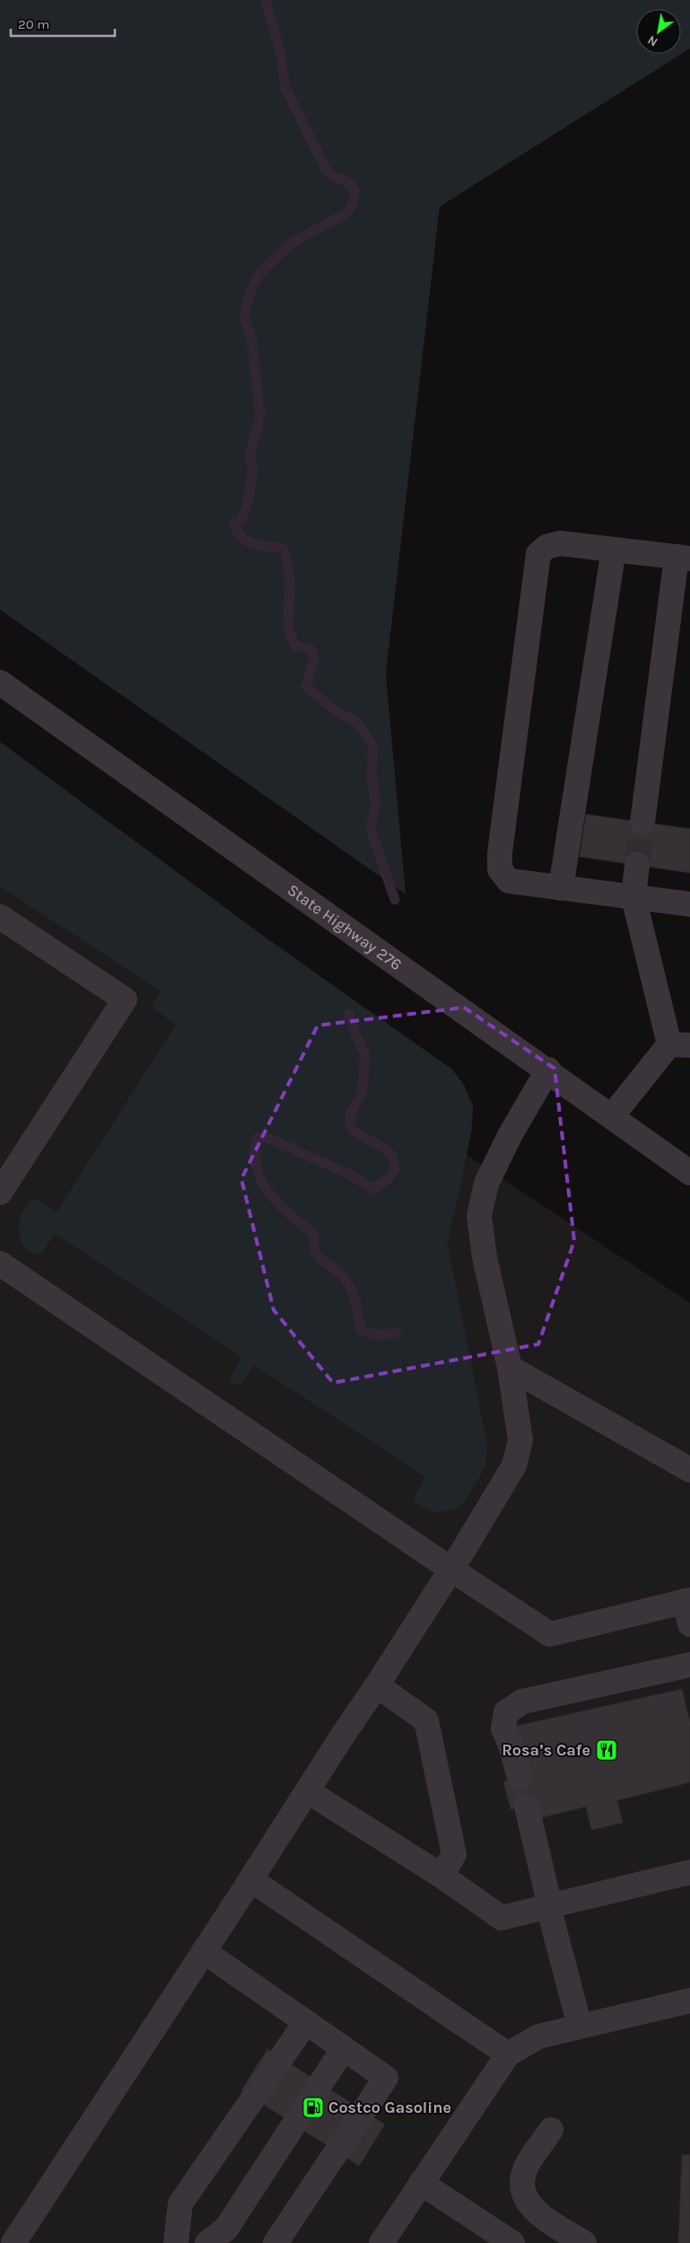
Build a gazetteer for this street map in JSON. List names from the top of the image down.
{
  "streets": {
    "street": ["State Highway 276"]
  },
  "places": {
    "restaurant": ["Rosa’s Cafe"],
    "fuel station": ["Costco Gasoline"]
  },
  "scale_bar": "20 m",
  "north": "bottom left"
}
